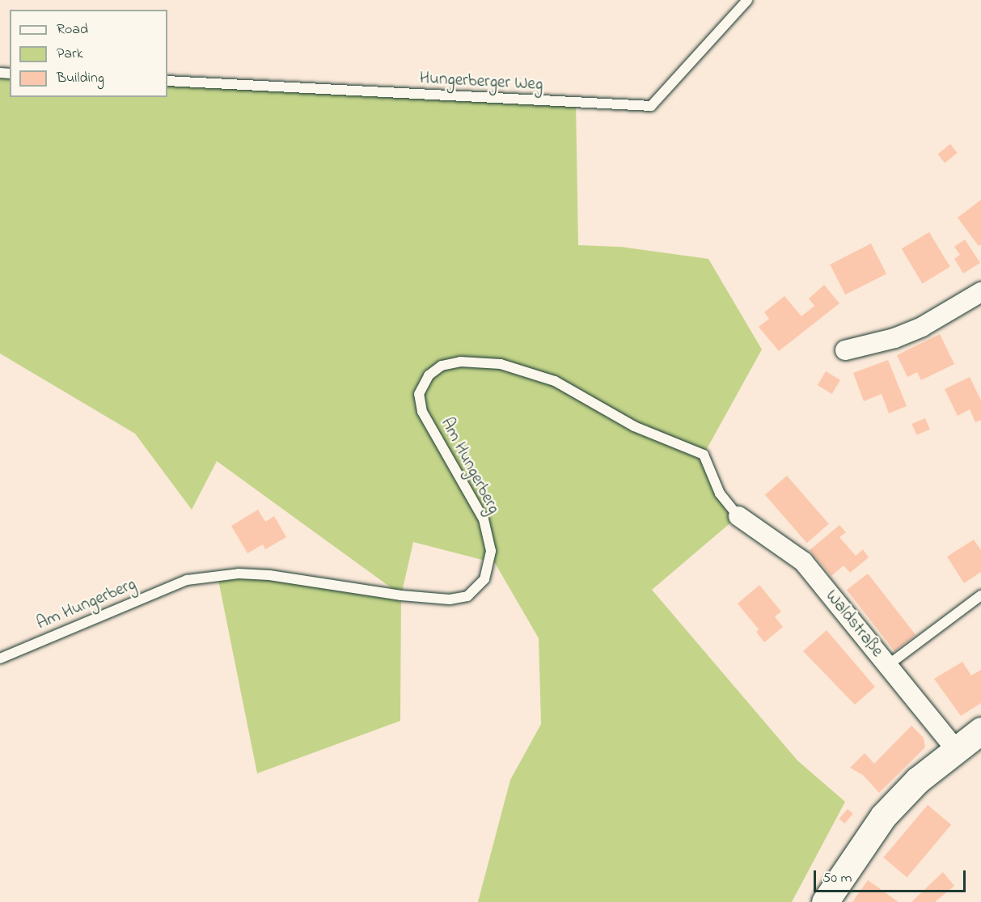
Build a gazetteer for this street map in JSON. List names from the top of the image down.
{
  "streets": {
    "street": ["Waldstraße"],
    "lane": ["Hungerberger Weg", "Am Hungerberg"]
  },
  "crossings": [
    ["Am Hungerberg", "Waldstraße"]
  ],
  "legend": ["Road", "Park", "Building"],
  "scale_bar": "50 m"
}
